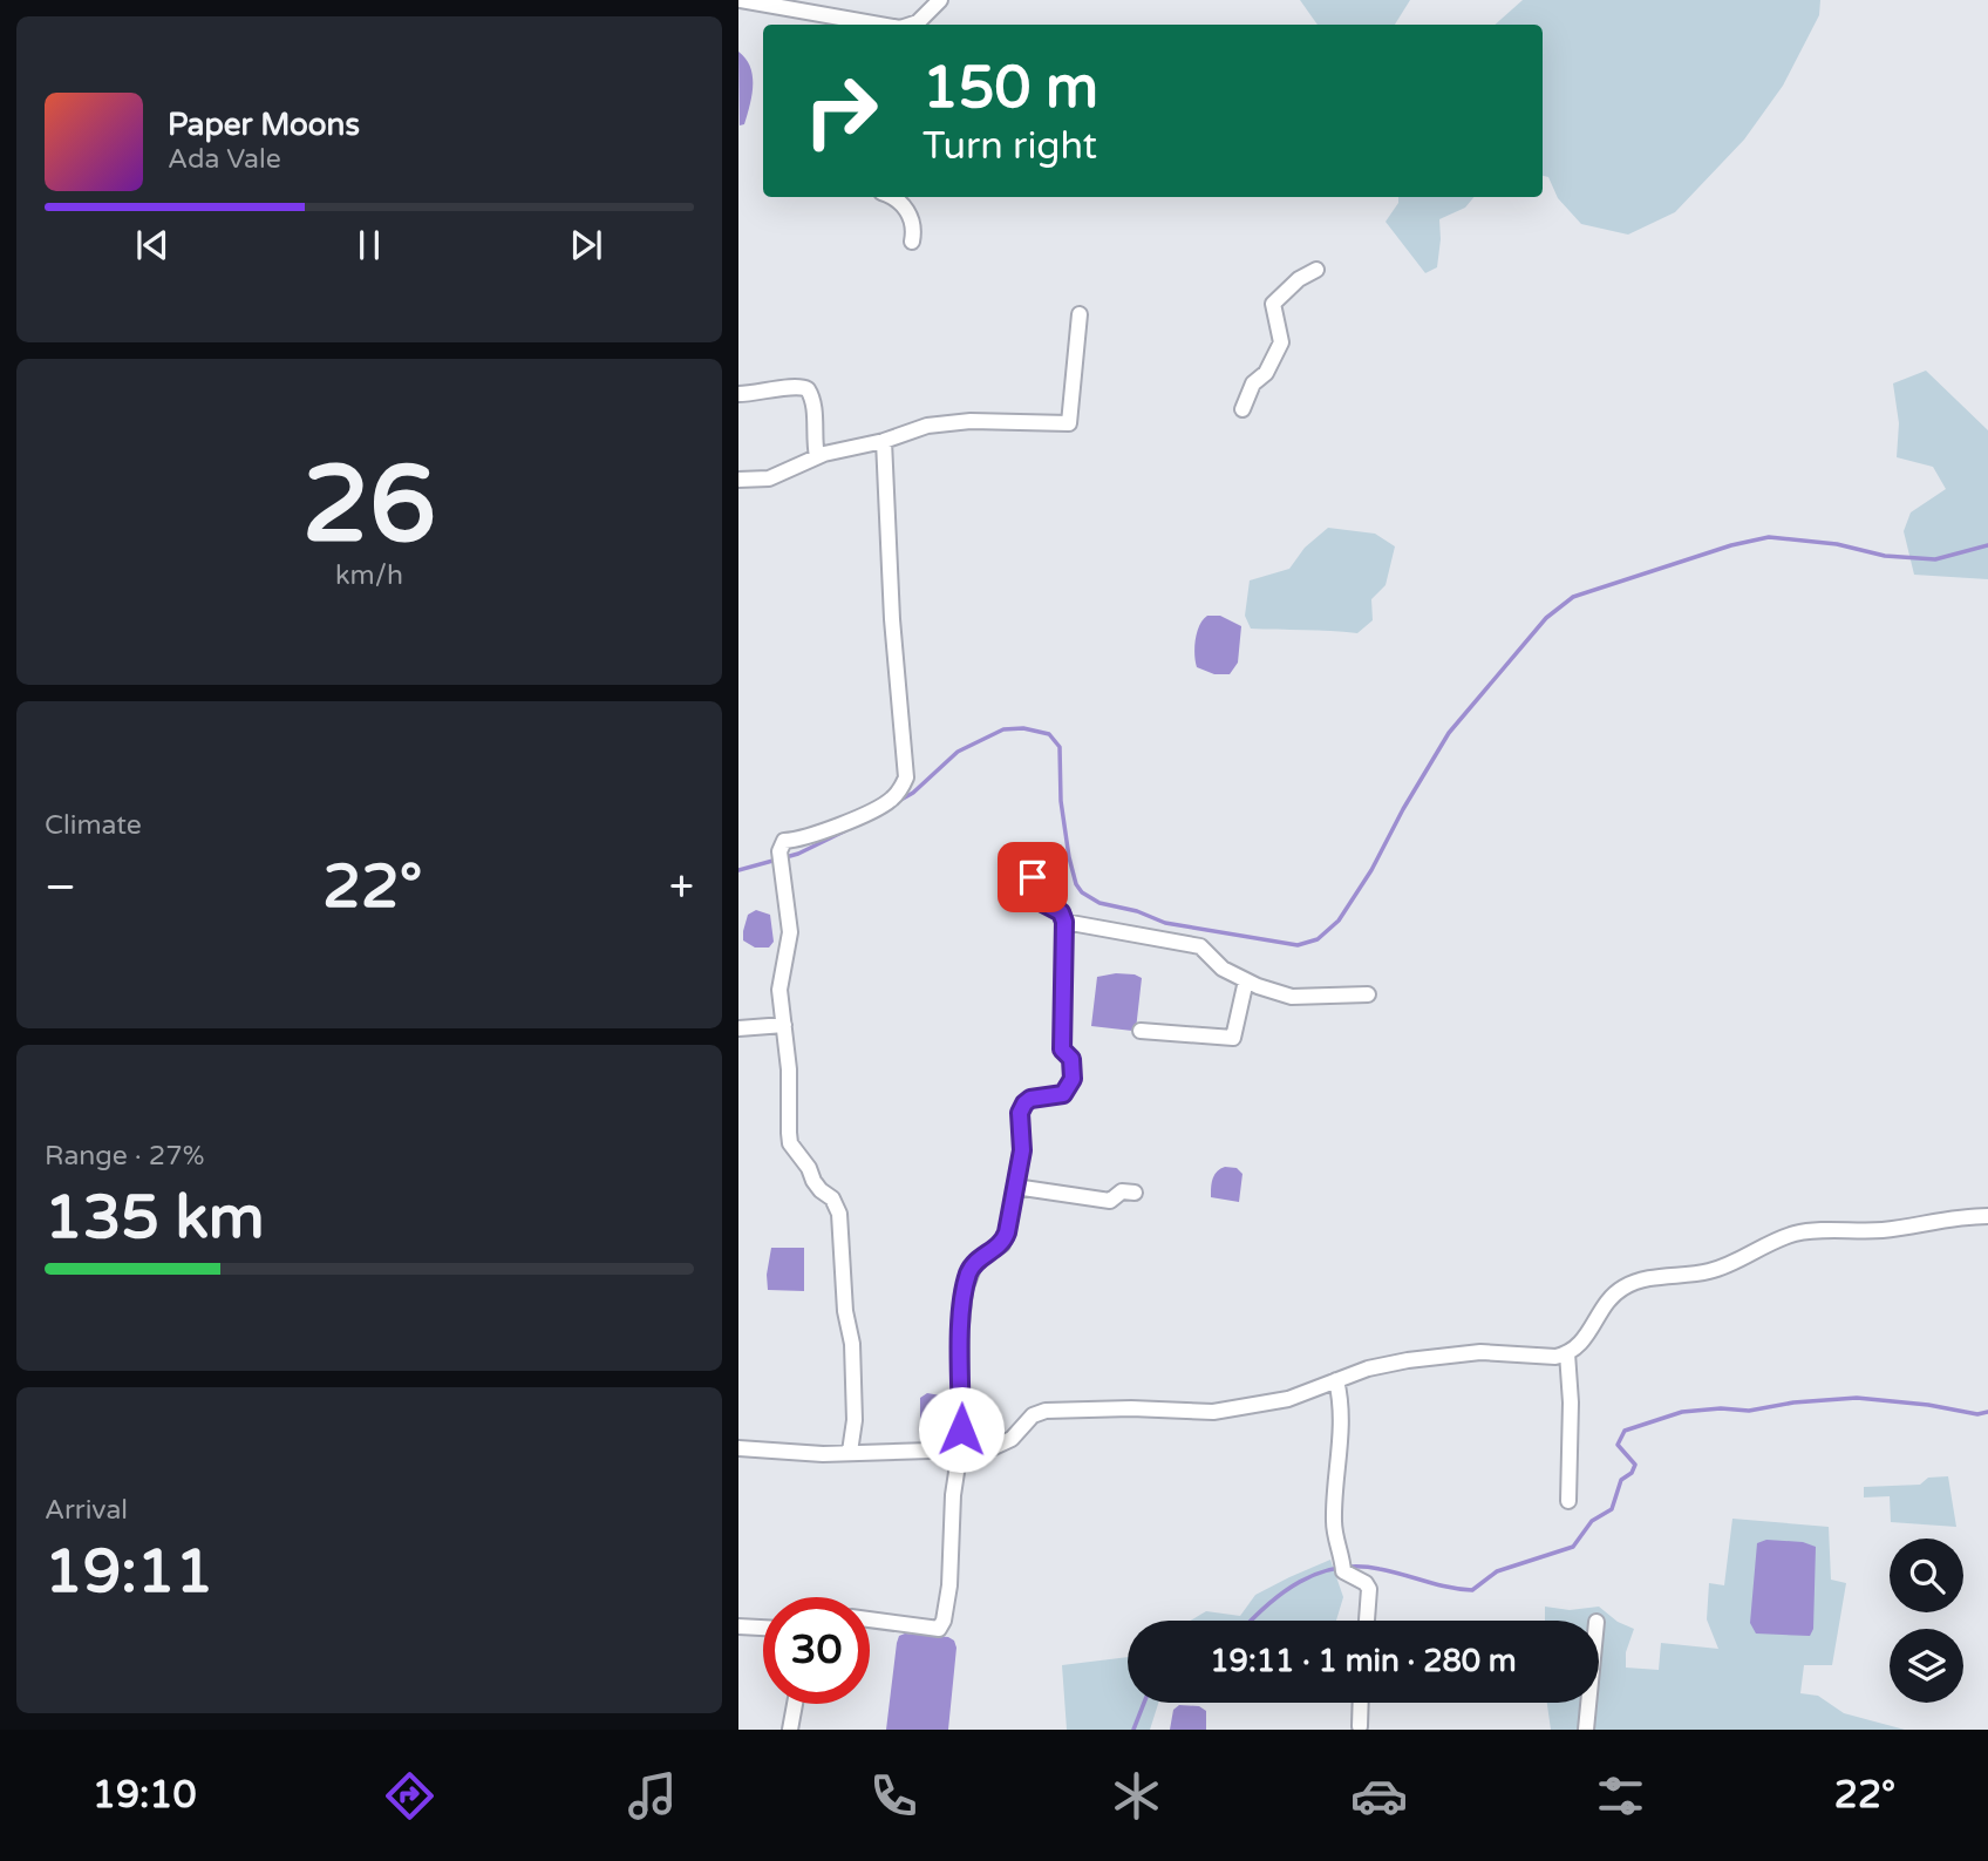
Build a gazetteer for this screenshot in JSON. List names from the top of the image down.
{
  "page": {
    "turn": ["150 m", "Turn right"],
    "song": ["Paper Moons", "Ada Vale"],
    "tile": [
      ["26", "km/h"],
      "Climate",
      ["Range · 27%", "135 km"],
      ["Arrival", "19:11"]
    ],
    "heat": ["−", "22°", "+"],
    "limit": "30",
    "trip": "19:11 · 1 min · 280 m",
    "tabs": ["19:10", "22°"]
  }
}
